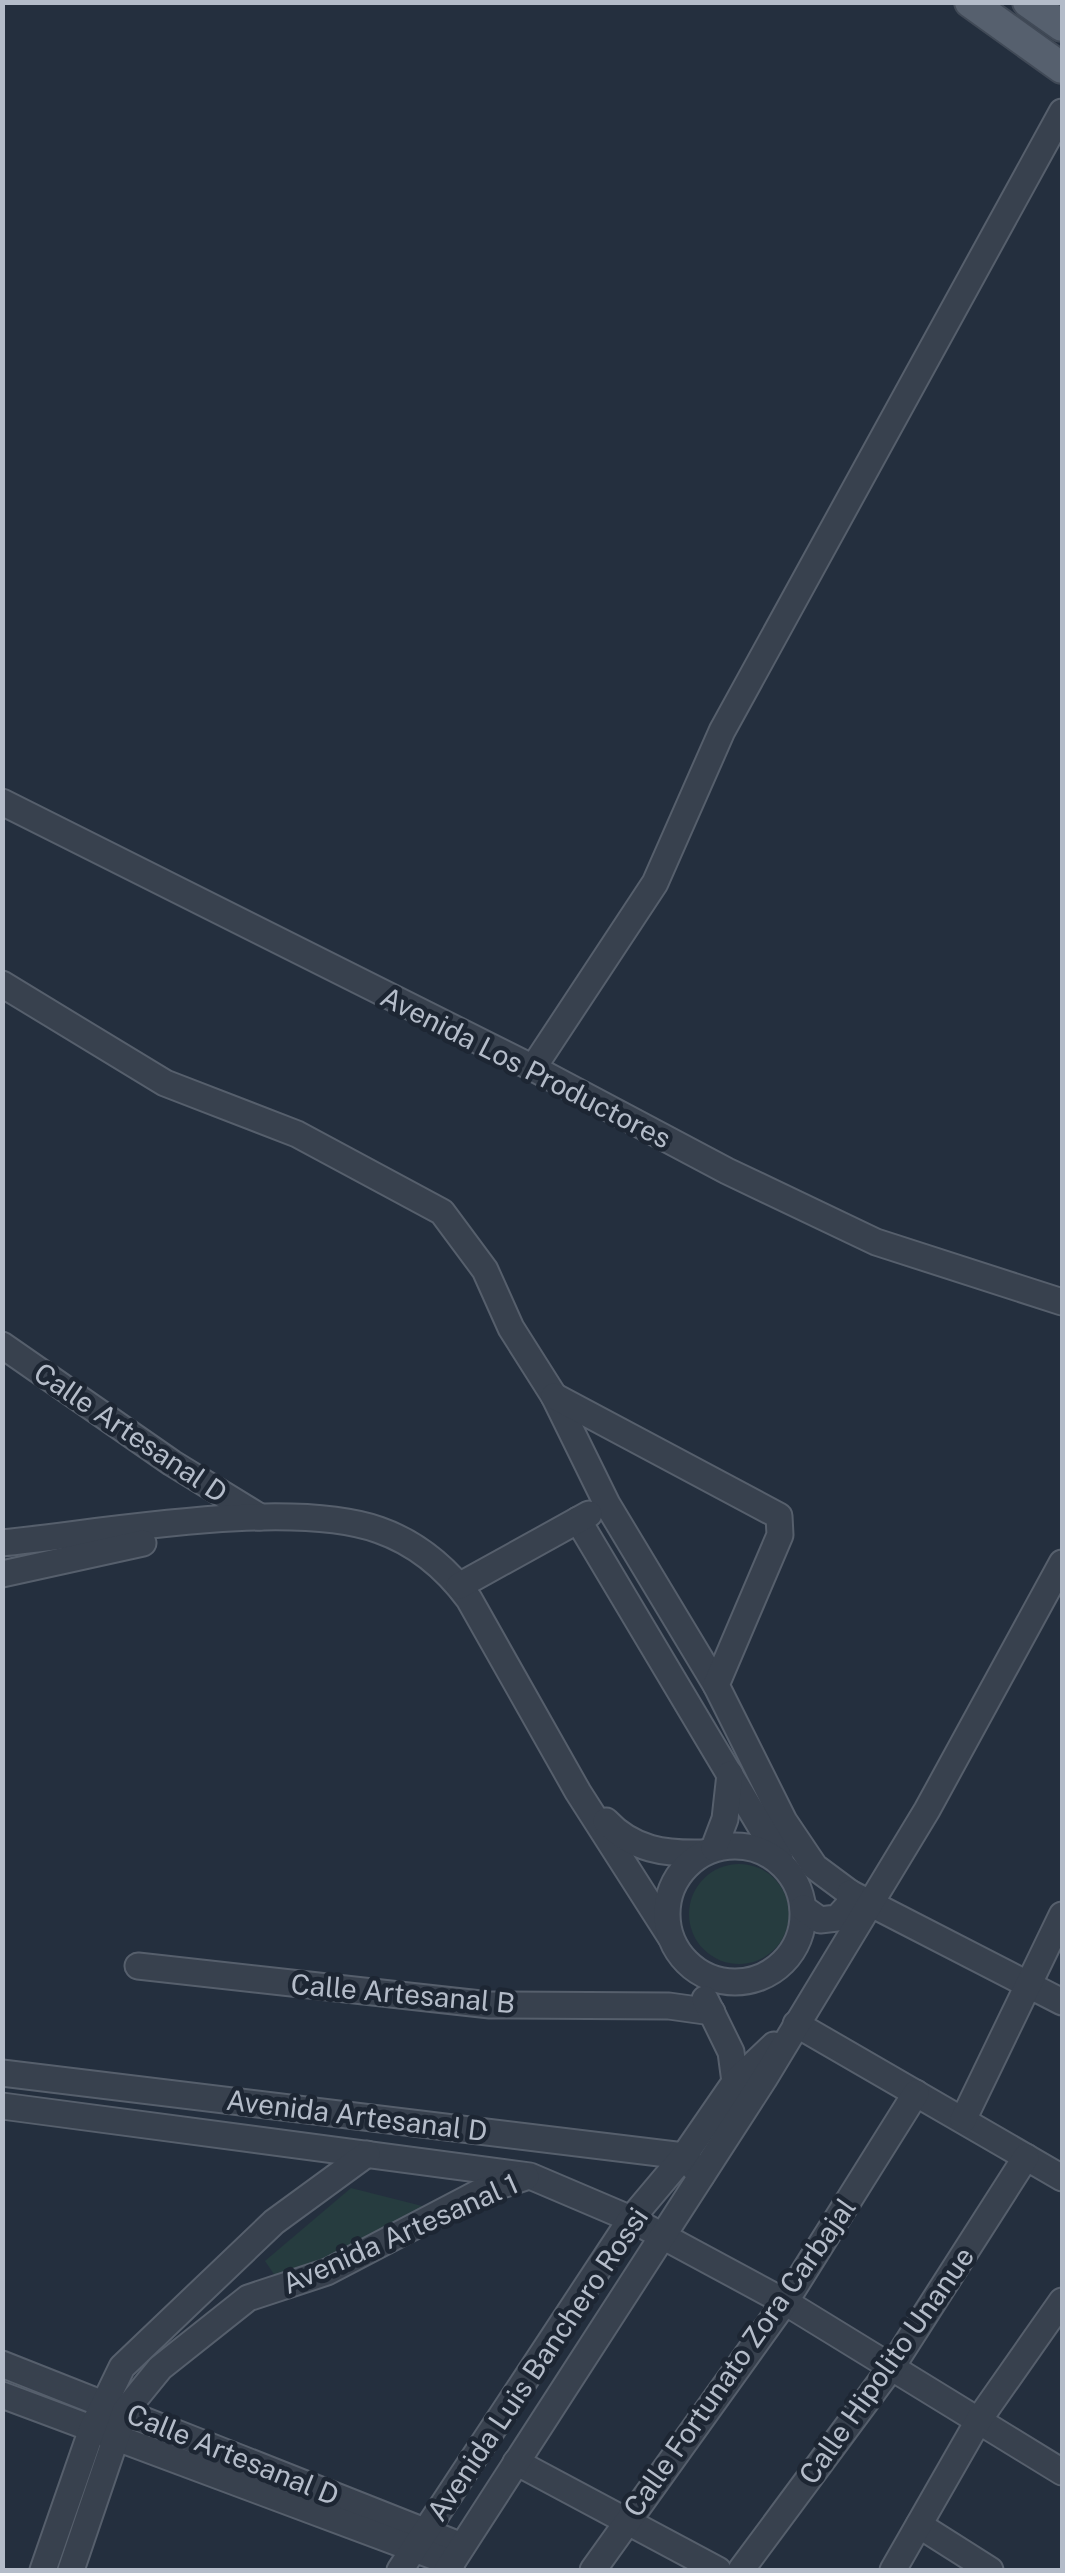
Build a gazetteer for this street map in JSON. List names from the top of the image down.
{
  "streets": {
    "street": [
      "Avenida Los Productores",
      "Calle Artesanal D",
      "Calle Artesanal B",
      "Avenida Artesanal D",
      "Avenida Artesanal 1",
      "Calle Fortunato Zora Carbajal",
      "Avenida Luis Banchero Rossi",
      "Calle Hipolito Unanue"
    ]
  },
  "crossings": [
    ["Calle Artesanal D", "Avenida Artesanal 1"],
    ["Calle Artesanal D", "Avenida Luis Banchero Rossi"],
    ["Avenida Artesanal D", "Avenida Artesanal 1"],
    ["Avenida Artesanal D", "Calle Fortunato Zora Carbajal"],
    ["Avenida Artesanal D", "Avenida Luis Banchero Rossi"],
    ["Avenida Artesanal D", "Calle Hipolito Unanue"]
  ]
}
